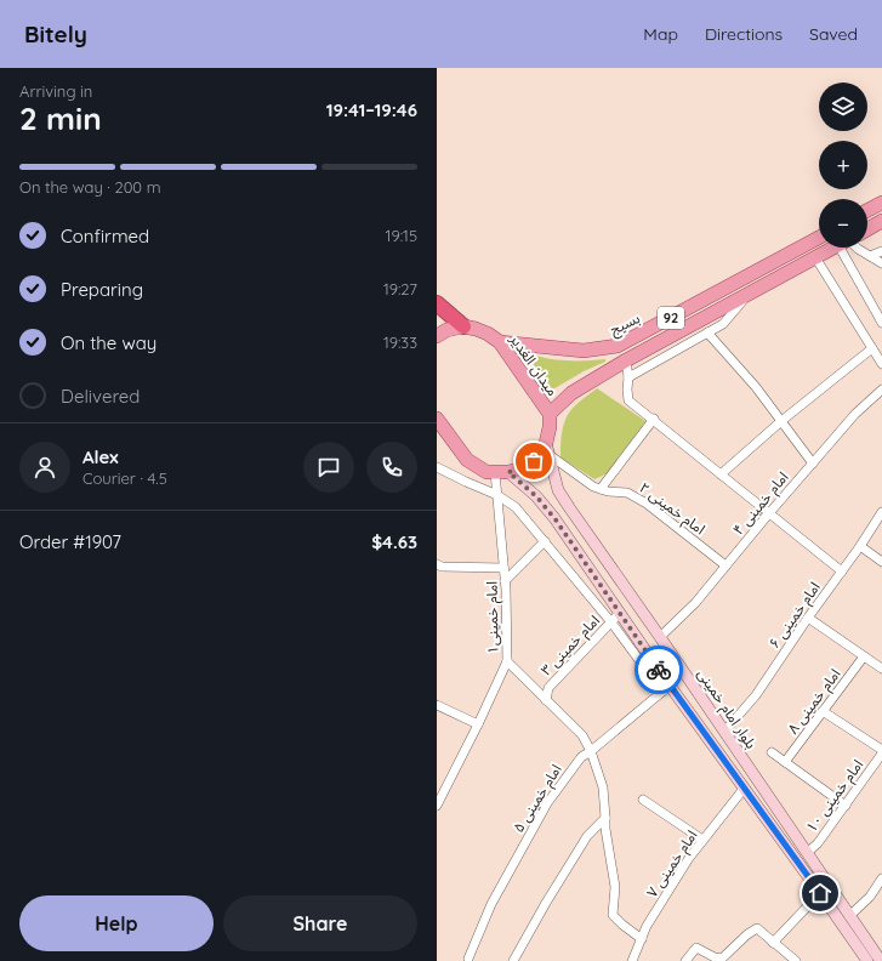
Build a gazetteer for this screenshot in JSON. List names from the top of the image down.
{
  "streets": {
    "highway": ["92"],
    "main road": ["بسیج", "میدان الغدیر", "بلوار امام خمینی"],
    "street": [
      "امام خمینی ۴",
      "امام خمینی ۲",
      "امام خمینی ۶",
      "امام خمینی۱",
      "امام خمینی ۳",
      "امام خمینی ۸",
      "امام خمینی ۱۰",
      "امام خمینی ۵",
      "امام خمینی ۷"
    ]
  },
  "crossings": [
    ["92", "میدان الغدیر"],
    ["بسیج", "میدان الغدیر"],
    ["میدان الغدیر", "امام خمینی ۲"],
    ["میدان الغدیر", "امام خمینی۱"],
    ["میدان الغدیر", "بلوار امام خمینی"],
    ["امام خمینی ۴", "امام خمینی ۲"],
    ["امام خمینی ۴", "بلوار امام خمینی"],
    ["امام خمینی ۲", "بلوار امام خمینی"],
    ["امام خمینی ۶", "بلوار امام خمینی"],
    ["بلوار امام خمینی", "امام خمینی ۱۰"]
  ],
  "page": {
    "header": "Bitely",
    "nav": ["Map", "Directions", "Saved"],
    "heading": ["2 min", "Arriving in", "19:41–19:46"],
    "panel": [
      "Alex",
      "Courier · 4.5",
      "Order #1907",
      "$4.63"
    ],
    "map_buttons": ["+", "−"],
    "bar": "On the way · 200 m",
    "list": [
      ["Confirmed", "19:15"],
      ["Preparing", "19:27"],
      ["On the way", "19:33"],
      "Delivered"
    ],
    "buttons": ["Help", "Share"]
  }
}
